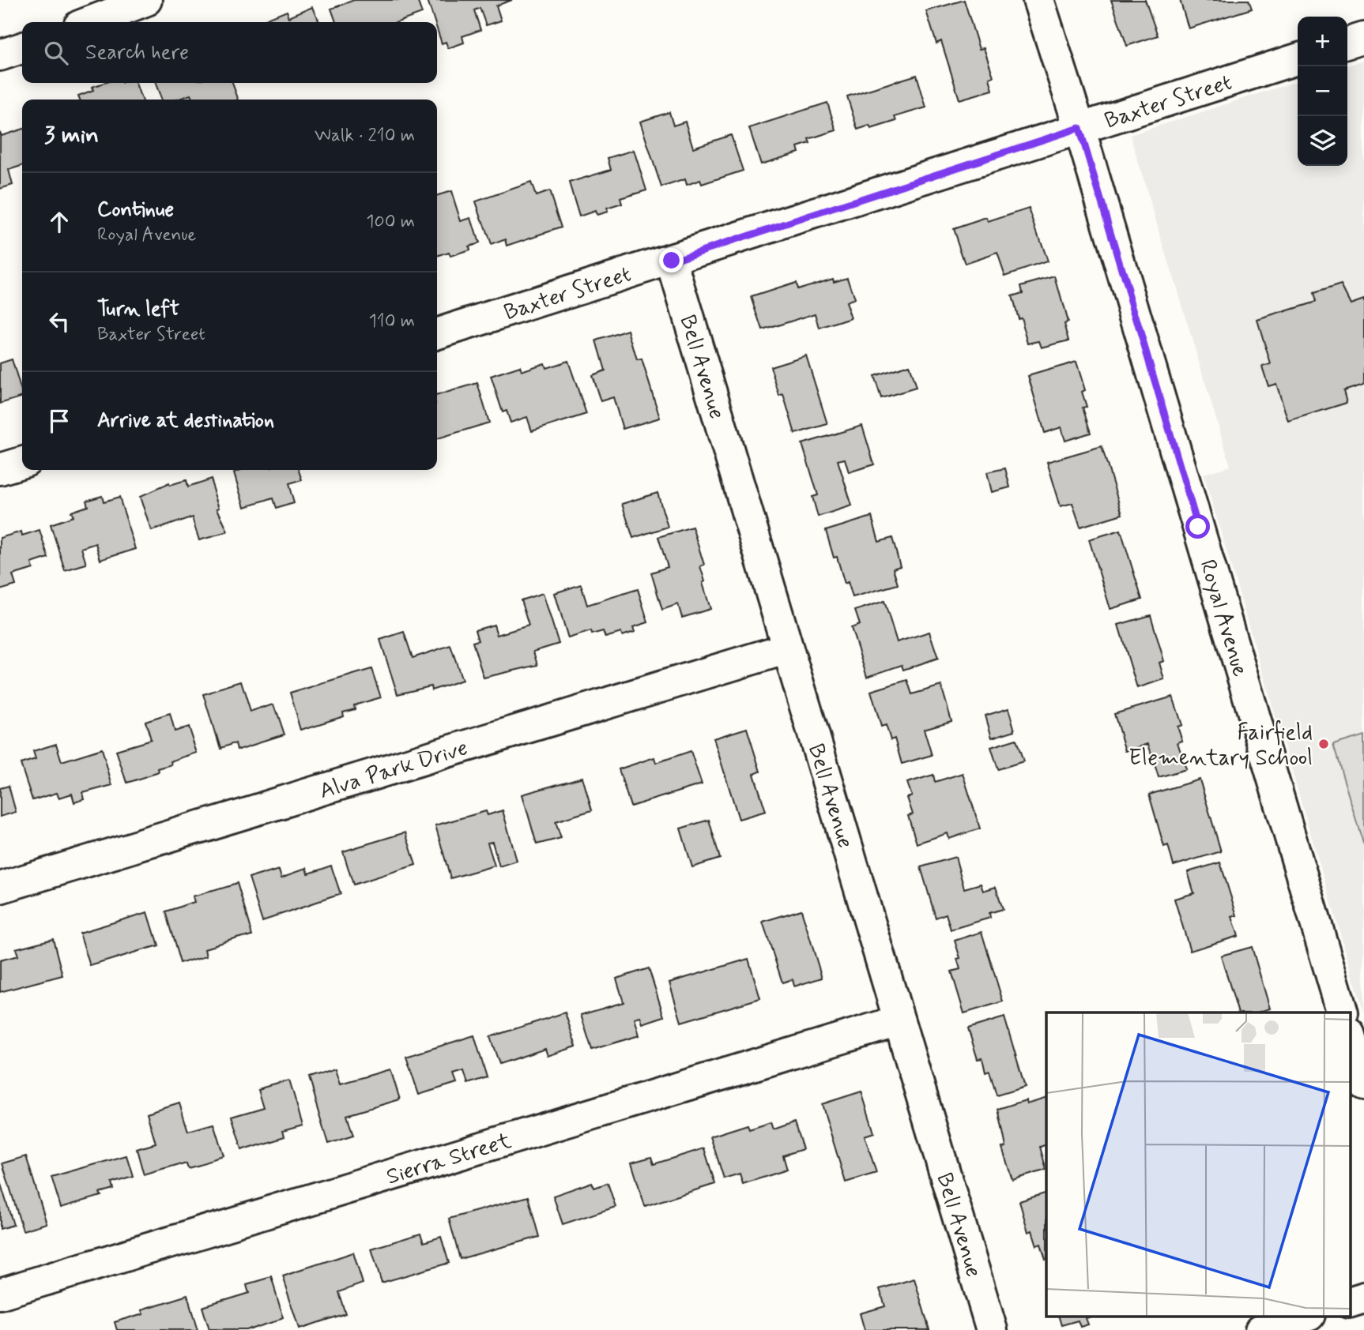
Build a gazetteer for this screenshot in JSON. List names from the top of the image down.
{
  "streets": {
    "street": [
      "Baxter Street",
      "Bell Avenue",
      "Royal Avenue",
      "Alva Park Drive",
      "Sierra Street"
    ]
  },
  "crossings": [
    ["Baxter Street", "Bell Avenue"],
    ["Baxter Street", "Royal Avenue"],
    ["Bell Avenue", "Alva Park Drive"],
    ["Bell Avenue", "Sierra Street"]
  ],
  "places": ["Fairfield Elementary School"],
  "page": {
    "map_buttons": ["+", "−"],
    "search": "Search here",
    "heading": ["3 min", "Walk · 210 m"],
    "list": [
      ["Continue", "Royal Avenue", "100 m"],
      ["Turn left", "Baxter Street", "110 m"],
      "Arrive at destination"
    ]
  }
}
